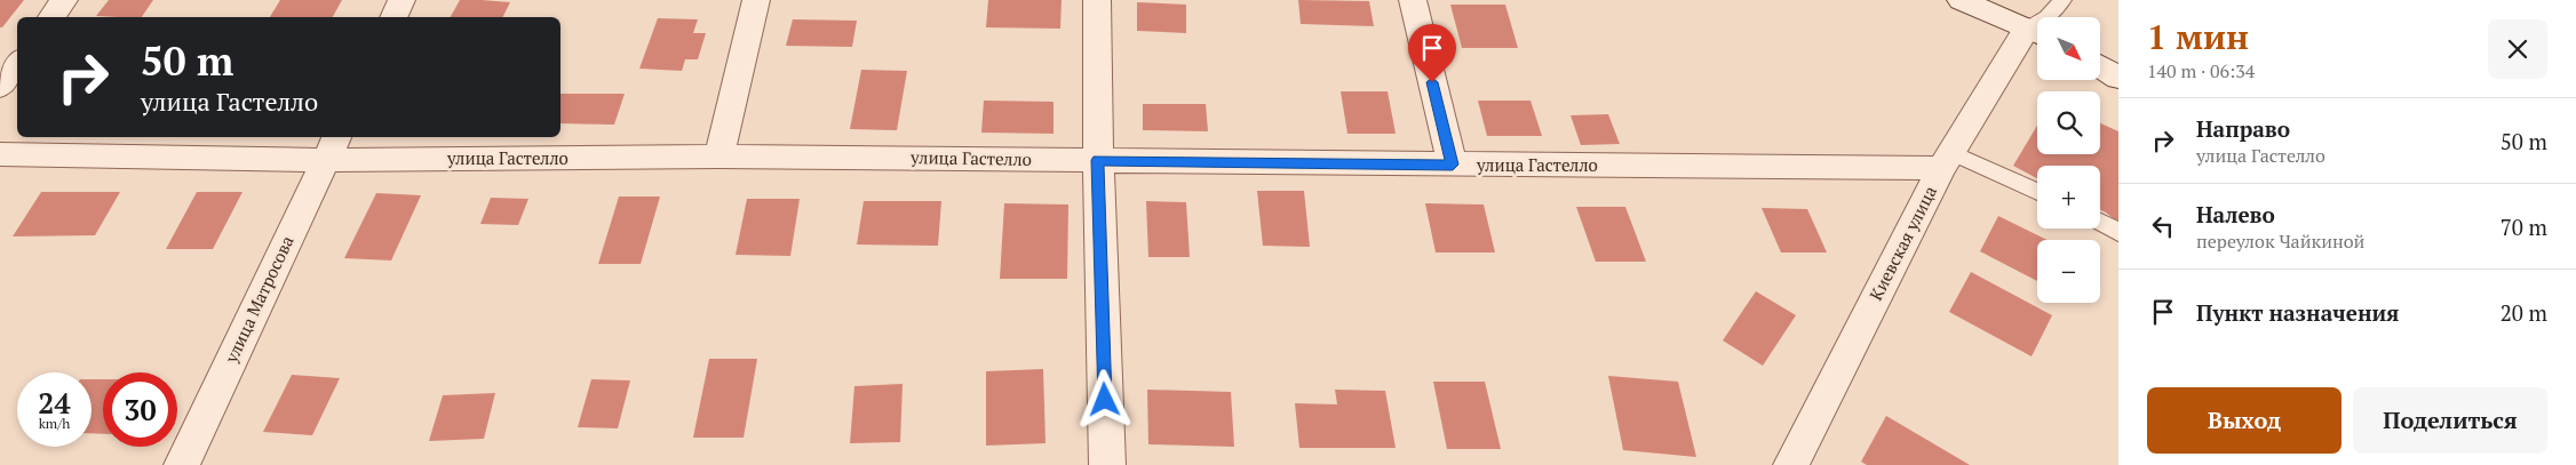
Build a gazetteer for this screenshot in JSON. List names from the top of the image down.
{
  "streets": {
    "street": ["улица Гастелло", "Киевская улица", "улица Матросова"]
  },
  "crossings": [
    ["улица Гастелло", "Киевская улица"],
    ["улица Гастелло", "улица Матросова"]
  ],
  "north": "bottom right",
  "page": {
    "heading": ["1 мин", "140 m · 06:34"],
    "map_buttons": ["+", "−"],
    "turn": ["50 m", "улица Гастелло"],
    "list": [
      {
        "name": "Направо",
        "note": "улица Гастелло",
        "value": "50 m"
      },
      {
        "name": "Налево",
        "note": "переулок Чайкиной",
        "value": "70 m"
      },
      {
        "name": "Пункт назначения",
        "value": "20 m"
      }
    ],
    "speed": "24 km/h",
    "limit": "30",
    "buttons": ["Выход", "Поделиться"]
  }
}
